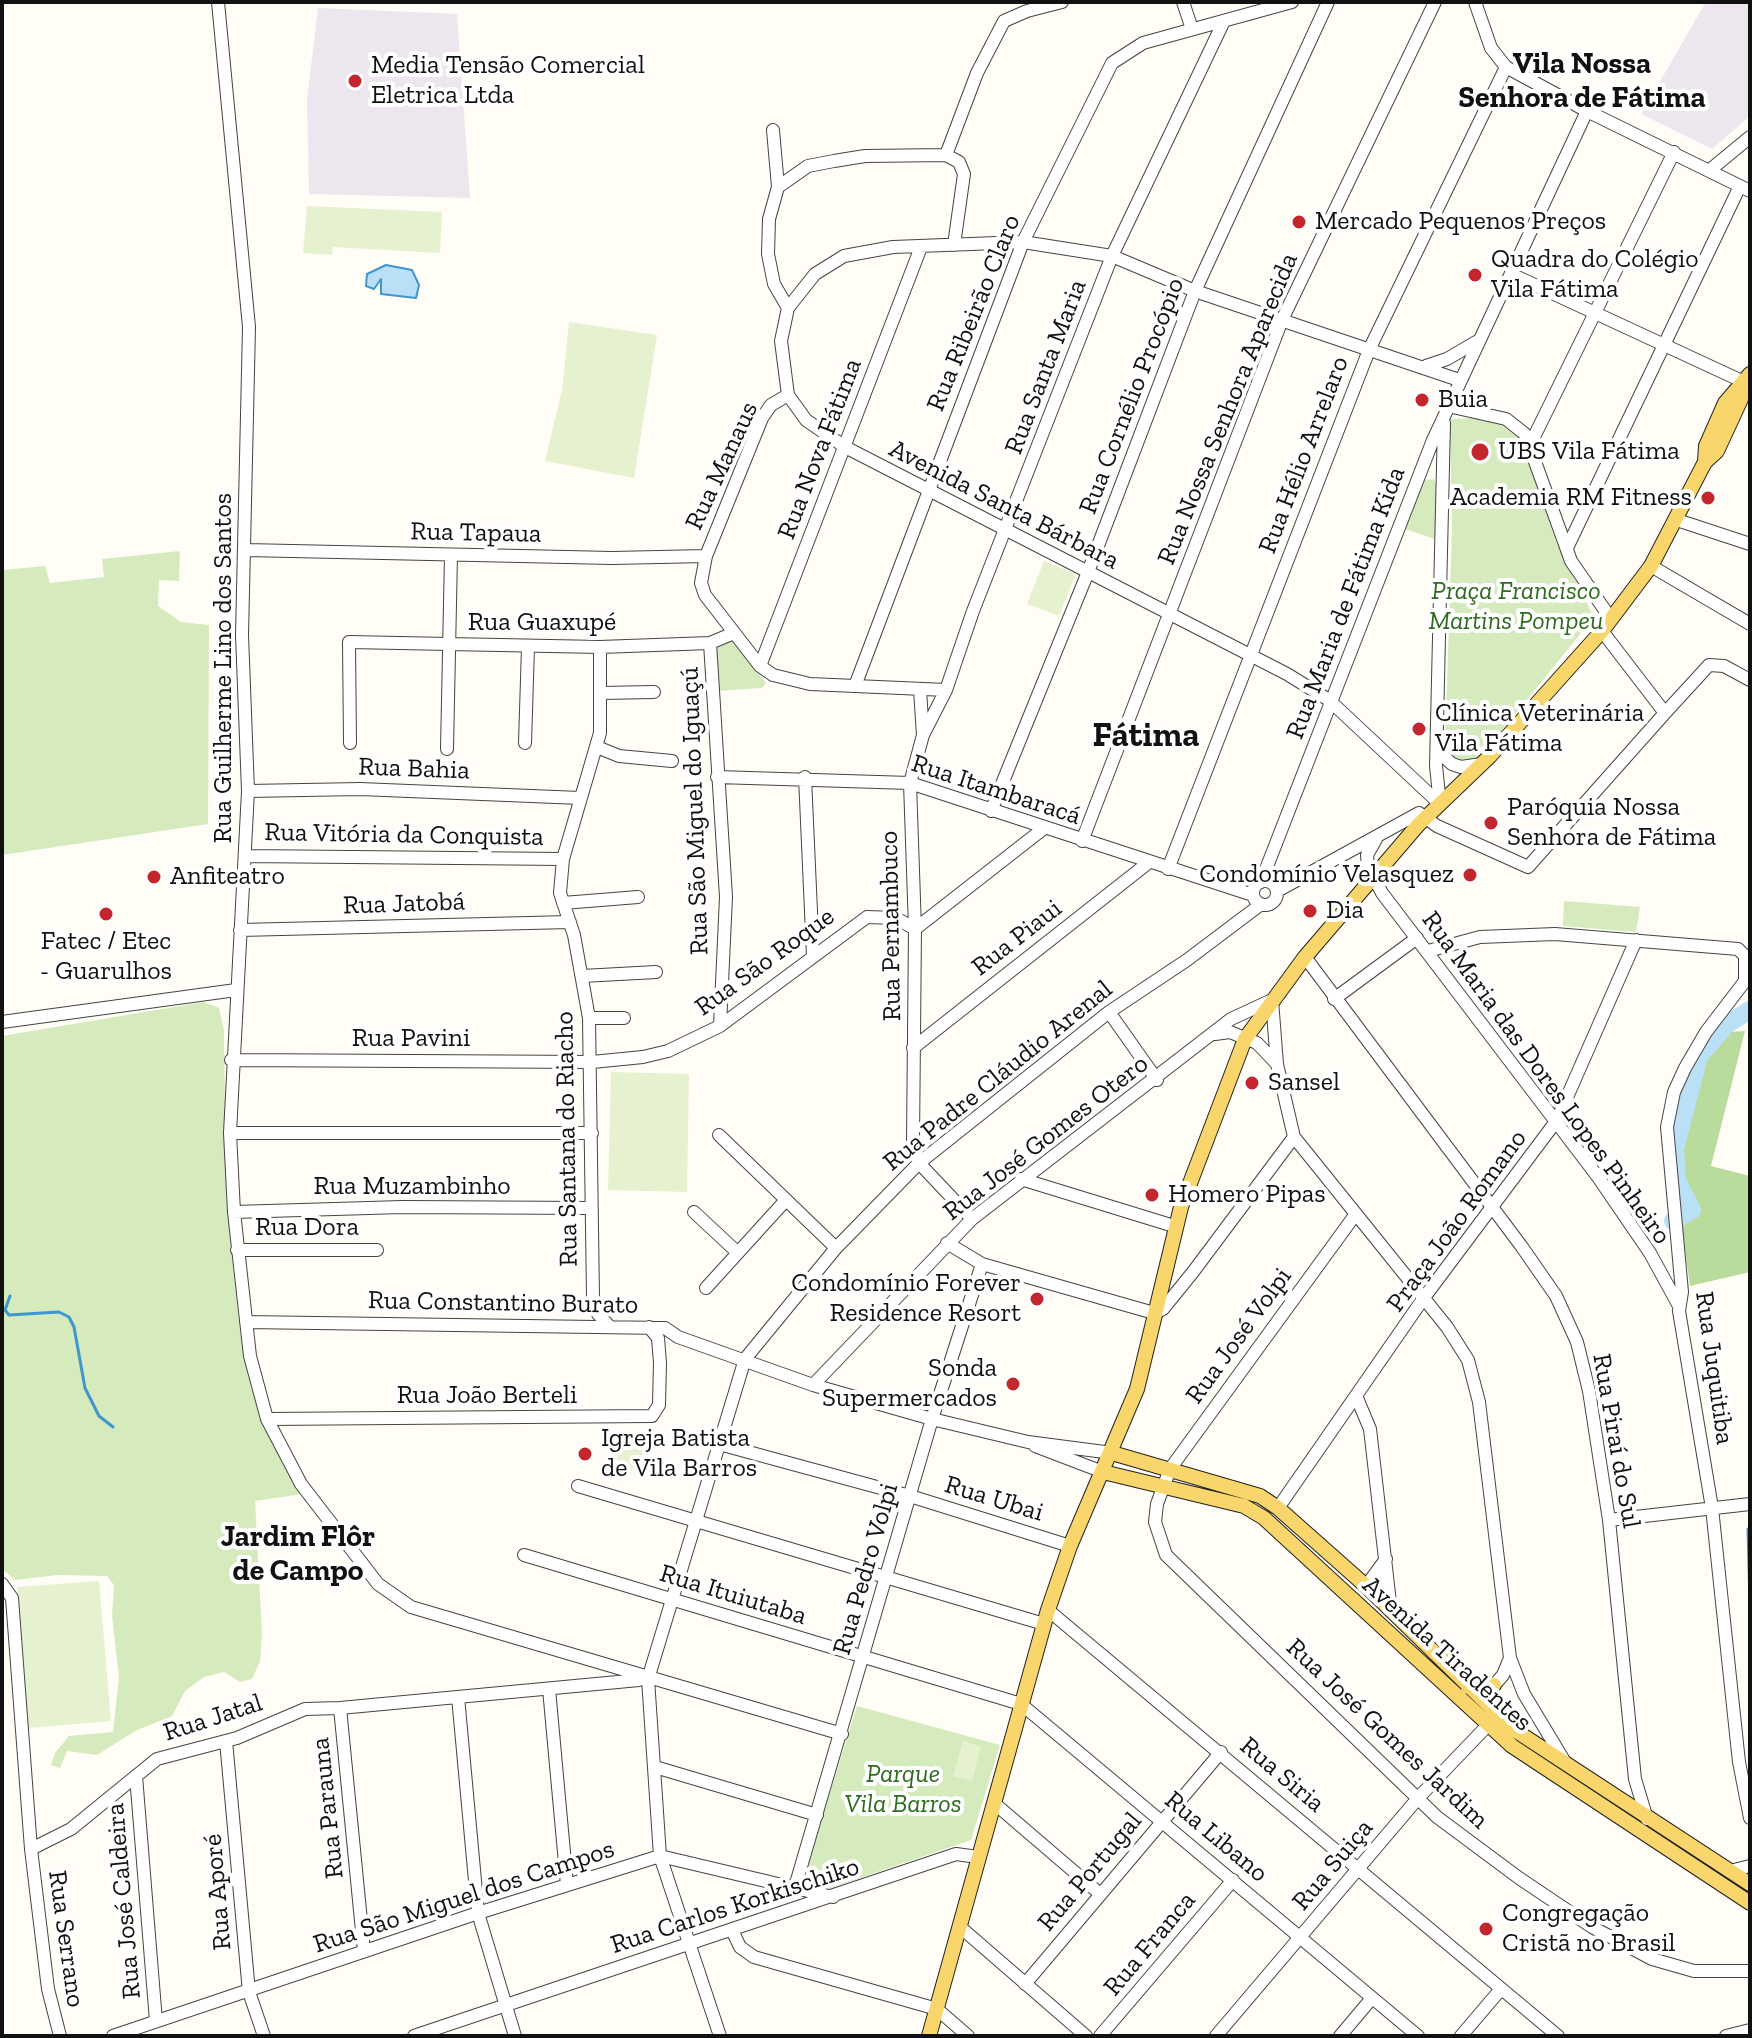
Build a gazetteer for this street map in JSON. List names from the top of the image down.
{
  "streets": {
    "main road": ["Avenida Tiradentes"],
    "street": [
      "Rua Ribeirão Claro",
      "Rua Santa Maria",
      "Rua Cornélio Procópio",
      "Rua Nossa Senhora Aparecida",
      "Rua Nova Fátima",
      "Rua Hélio Arrelaro",
      "Rua Manaus",
      "Avenida Santa Bárbara",
      "Rua Tapaua",
      "Rua Maria de Fátima Kida",
      "Rua Guaxupé",
      "Rua Guilherme Lino dos Santos",
      "Rua Bahia",
      "Rua Itambaracá",
      "Rua São Miguel do Iguaçú",
      "Rua Vitória da Conquista",
      "Rua Jatobá",
      "Rua Pernambuco",
      "Rua Piaui",
      "Rua São Roque",
      "Rua Pavini",
      "Rua Padre Cláudio Arenal",
      "Rua Maria das Dores Lopes Pinheiro",
      "Rua José Gomes Otero",
      "Rua Santana do Riacho",
      "Rua Muzambinho",
      "Praça João Romano",
      "Rua Dora",
      "Rua Constantino Burato",
      "Rua José Volpi",
      "Rua Juquitiba",
      "Rua João Berteli",
      "Rua Piraí do Sul",
      "Rua Ubai",
      "Rua Pedro Volpi",
      "Rua Ituiutaba",
      "Rua Jatal",
      "Rua José Gomes Jardim",
      "Rua Siria",
      "Rua Parauna",
      "Rua Libano",
      "Rua Suiça",
      "Rua Portugal",
      "Rua Aporé",
      "Rua São Miguel dos Campos",
      "Rua José Caldeira",
      "Rua Carlos Korkischiko",
      "Rua Serrano",
      "Rua Franca"
    ]
  },
  "crossings": [
    ["Rua Ribeirão Claro", "Avenida Santa Bárbara"],
    ["Rua Santa Maria", "Avenida Santa Bárbara"],
    ["Rua Santa Maria", "Rua Pernambuco"],
    ["Rua Cornélio Procópio", "Avenida Santa Bárbara"],
    ["Rua Cornélio Procópio", "Rua Itambaracá"],
    ["Rua Nossa Senhora Aparecida", "Avenida Santa Bárbara"],
    ["Rua Nossa Senhora Aparecida", "Rua Itambaracá"],
    ["Rua Nova Fátima", "Rua Manaus"],
    ["Rua Nova Fátima", "Avenida Santa Bárbara"],
    ["Rua Hélio Arrelaro", "Avenida Santa Bárbara"],
    ["Rua Hélio Arrelaro", "Rua Itambaracá"],
    ["Rua Manaus", "Avenida Santa Bárbara"],
    ["Rua Manaus", "Rua Tapaua"],
    ["Rua Manaus", "Rua Guaxupé"],
    ["Avenida Santa Bárbara", "Rua Maria de Fátima Kida"],
    ["Rua Tapaua", "Rua Guilherme Lino dos Santos"],
    ["Rua Maria de Fátima Kida", "Rua Itambaracá"],
    ["Rua Maria de Fátima Kida", "Rua Padre Cláudio Arenal"],
    ["Rua Guaxupé", "Rua São Miguel do Iguaçú"],
    ["Rua Guaxupé", "Rua Santana do Riacho"],
    ["Rua Guilherme Lino dos Santos", "Rua Bahia"],
    ["Rua Guilherme Lino dos Santos", "Rua Vitória da Conquista"],
    ["Rua Guilherme Lino dos Santos", "Rua Jatobá"],
    ["Rua Guilherme Lino dos Santos", "Rua Pavini"],
    ["Rua Guilherme Lino dos Santos", "Rua Padre Cláudio Arenal"],
    ["Rua Guilherme Lino dos Santos", "Rua Muzambinho"],
    ["Rua Guilherme Lino dos Santos", "Rua Dora"],
    ["Rua Guilherme Lino dos Santos", "Rua Constantino Burato"],
    ["Rua Guilherme Lino dos Santos", "Rua João Berteli"],
    ["Rua Guilherme Lino dos Santos", "Rua Pedro Volpi"],
    ["Rua Guilherme Lino dos Santos", "Rua Parauna"],
    ["Rua Bahia", "Rua Santana do Riacho"],
    ["Rua Itambaracá", "Rua São Miguel do Iguaçú"],
    ["Rua Itambaracá", "Rua Pernambuco"],
    ["Rua Itambaracá", "Rua Piaui"],
    ["Rua Itambaracá", "Rua Padre Cláudio Arenal"],
    ["Rua São Miguel do Iguaçú", "Rua São Roque"],
    ["Rua Vitória da Conquista", "Rua Santana do Riacho"],
    ["Rua Jatobá", "Rua Santana do Riacho"],
    ["Rua Pernambuco", "Rua Piaui"],
    ["Rua Pernambuco", "Rua São Roque"],
    ["Rua Pernambuco", "Rua Padre Cláudio Arenal"],
    ["Rua São Roque", "Rua Pavini"],
    ["Rua São Roque", "Rua Santana do Riacho"],
    ["Rua Pavini", "Rua Santana do Riacho"],
    ["Rua Padre Cláudio Arenal", "Rua Constantino Burato"],
    ["Rua Padre Cláudio Arenal", "Rua Ubai"],
    ["Rua Padre Cláudio Arenal", "Rua Ituiutaba"],
    ["Rua Padre Cláudio Arenal", "Rua Parauna"],
    ["Rua Padre Cláudio Arenal", "Rua São Miguel dos Campos"],
    ["Rua Padre Cláudio Arenal", "Rua Carlos Korkischiko"],
    ["Rua Maria das Dores Lopes Pinheiro", "Praça João Romano"],
    ["Rua Maria das Dores Lopes Pinheiro", "Rua Juquitiba"],
    ["Rua José Gomes Otero", "Rua Constantino Burato"],
    ["Rua Santana do Riacho", "Rua Muzambinho"],
    ["Rua Santana do Riacho", "Rua Constantino Burato"],
    ["Praça João Romano", "Rua Juquitiba"],
    ["Praça João Romano", "Rua Piraí do Sul"],
    ["Praça João Romano", "Avenida Tiradentes"],
    ["Rua Constantino Burato", "Rua João Berteli"],
    ["Rua Constantino Burato", "Rua Pedro Volpi"],
    ["Rua Constantino Burato", "Avenida Tiradentes"],
    ["Rua José Volpi", "Avenida Tiradentes"],
    ["Rua José Volpi", "Rua José Gomes Jardim"],
    ["Rua Piraí do Sul", "Avenida Tiradentes"],
    ["Rua Ubai", "Rua Pedro Volpi"],
    ["Rua Pedro Volpi", "Rua Ituiutaba"],
    ["Rua Ituiutaba", "Rua Libano"],
    ["Avenida Tiradentes", "Rua José Gomes Jardim"],
    ["Avenida Tiradentes", "Rua Suiça"],
    ["Rua Jatal", "Rua Parauna"],
    ["Rua Jatal", "Rua Aporé"],
    ["Rua Jatal", "Rua José Caldeira"],
    ["Rua Jatal", "Rua Serrano"],
    ["Rua José Gomes Jardim", "Rua Suiça"],
    ["Rua Siria", "Rua Suiça"],
    ["Rua Siria", "Rua Portugal"],
    ["Rua Parauna", "Rua São Miguel dos Campos"],
    ["Rua Libano", "Rua Suiça"],
    ["Rua Libano", "Rua Portugal"],
    ["Rua Libano", "Rua Franca"],
    ["Rua Aporé", "Rua São Miguel dos Campos"],
    ["Rua São Miguel dos Campos", "Rua José Caldeira"]
  ],
  "districts": ["Vila Nossa Senhora de Fátima", "Fátima", "Jardim Flôr de Campo"],
  "parks": ["Praça Francisco Martins Pompeu", "Parque Vila Barros"],
  "places": [
    "Media Tensão Comercial Eletrica Ltda",
    "Mercado Pequenos Preços",
    "Quadra do Colégio Vila Fátima",
    "Buia",
    "UBS Vila Fátima",
    "Academia RM Fitness",
    "Clínica Veterinária Vila Fátima",
    "Paróquia Nossa Senhora de Fátima",
    "Condomínio Velasquez",
    "Anfiteatro",
    "Dia",
    "Fatec / Etec - Guarulhos",
    "Sansel",
    "Homero Pipas",
    "Condomínio Forever Residence Resort",
    "Sonda Supermercados",
    "Igreja Batista de Vila Barros",
    "Congregação Cristã no Brasil"
  ]
}
